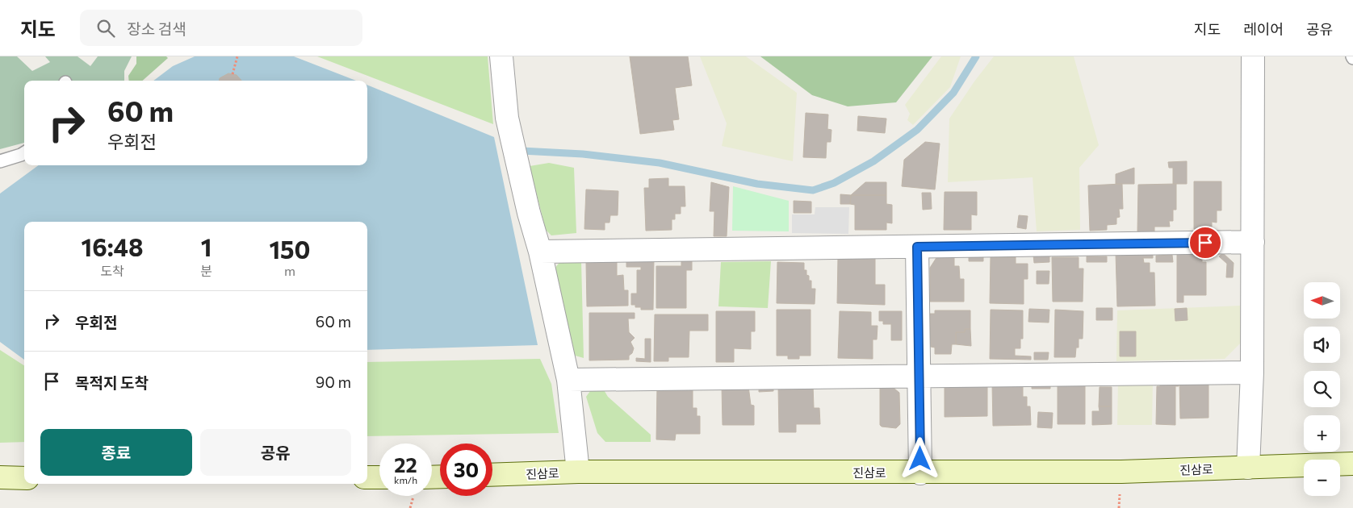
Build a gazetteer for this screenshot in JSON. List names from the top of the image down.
{
  "streets": {
    "street": ["진삼로"]
  },
  "north": "left",
  "page": {
    "header": "지도",
    "search": "장소 검색",
    "nav": ["지도", "레이어", "공유"],
    "turn": ["60 m", "우회전"],
    "eta": [
      "16:48",
      "도착",
      "1",
      "분",
      "150",
      "m"
    ],
    "map_buttons": ["+", "−"],
    "list": [
      {
        "name": "우회전",
        "value": "60 m"
      },
      {
        "name": "목적지 도착",
        "value": "90 m"
      }
    ],
    "buttons": ["종료", "공유"],
    "speed": "22 km/h",
    "limit": "30"
  }
}
